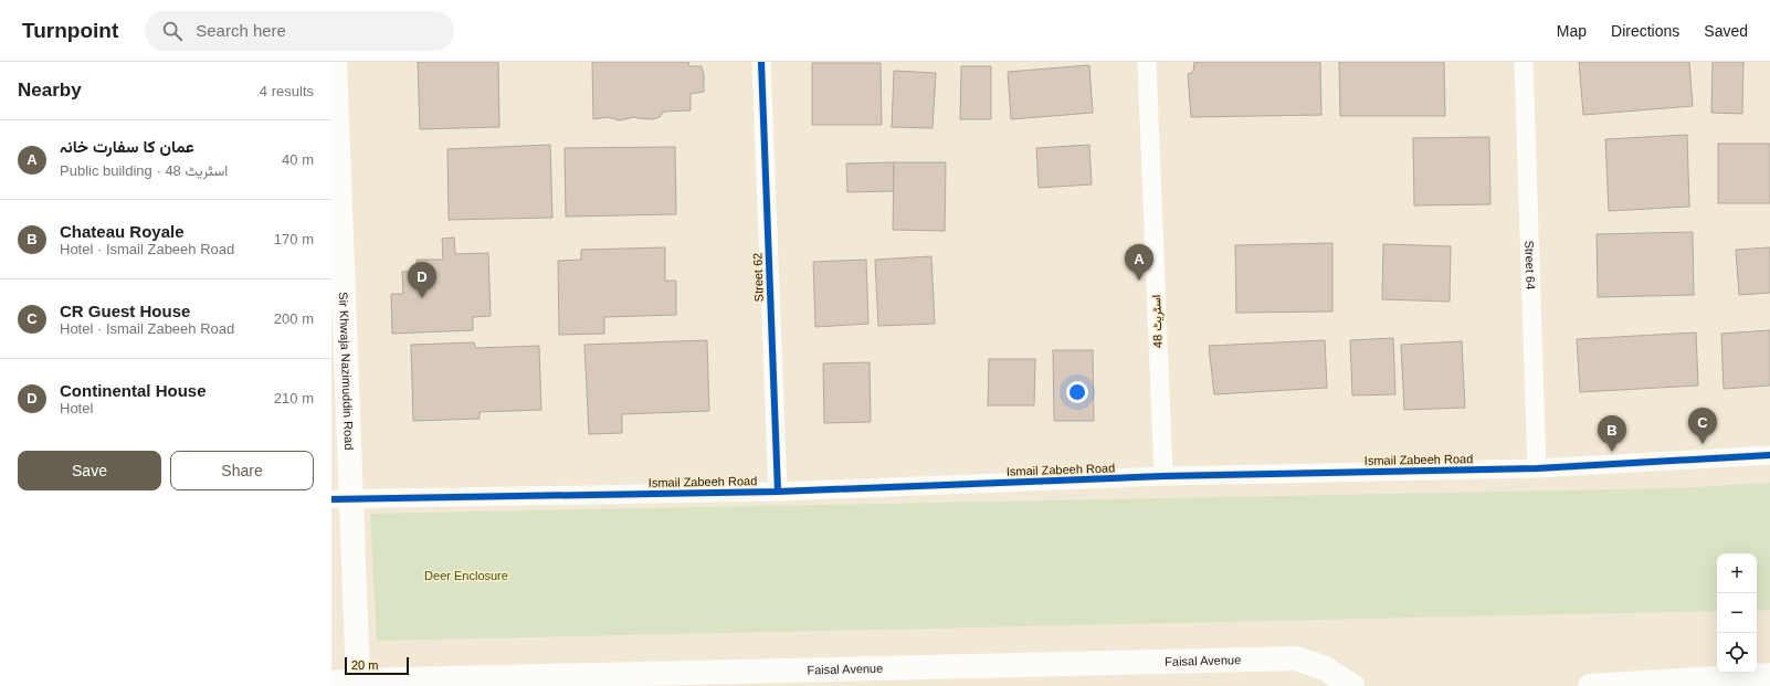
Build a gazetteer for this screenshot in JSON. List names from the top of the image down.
{
  "streets": {
    "main road": ["Sir Khwaja Nazimuddin Road", "Faisal Avenue"],
    "street": [
      "Street 64",
      "Street 62",
      "اسٹریٹ 48",
      "Ismail Zabeeh Road"
    ]
  },
  "crossings": [
    ["Street 64", "Ismail Zabeeh Road"],
    ["Street 62", "Ismail Zabeeh Road"],
    ["اسٹریٹ 48", "Ismail Zabeeh Road"],
    ["Sir Khwaja Nazimuddin Road", "Ismail Zabeeh Road"],
    ["Sir Khwaja Nazimuddin Road", "Faisal Avenue"]
  ],
  "parks": ["Deer Enclosure"],
  "scale_bar": "20 m",
  "page": {
    "header": "Turnpoint",
    "search": "Search here",
    "nav": ["Map", "Directions", "Saved"],
    "heading": ["Nearby", "4 results"],
    "list": [
      {
        "mark": "A",
        "name": "عمان کا سفارت خانہ",
        "note": "Public building · اسٹریٹ 48",
        "value": "40 m"
      },
      {
        "mark": "B",
        "name": "Chateau Royale",
        "note": "Hotel · Ismail Zabeeh Road",
        "value": "170 m"
      },
      {
        "mark": "C",
        "name": "CR Guest House",
        "note": "Hotel · Ismail Zabeeh Road",
        "value": "200 m"
      },
      {
        "mark": "D",
        "name": "Continental House",
        "note": "Hotel",
        "value": "210 m"
      }
    ],
    "pins": [
      "A",
      "D",
      "C",
      "B"
    ],
    "buttons": ["Save", "Share"],
    "map_buttons": ["+", "−"],
    "scale": "20 m"
  }
}
